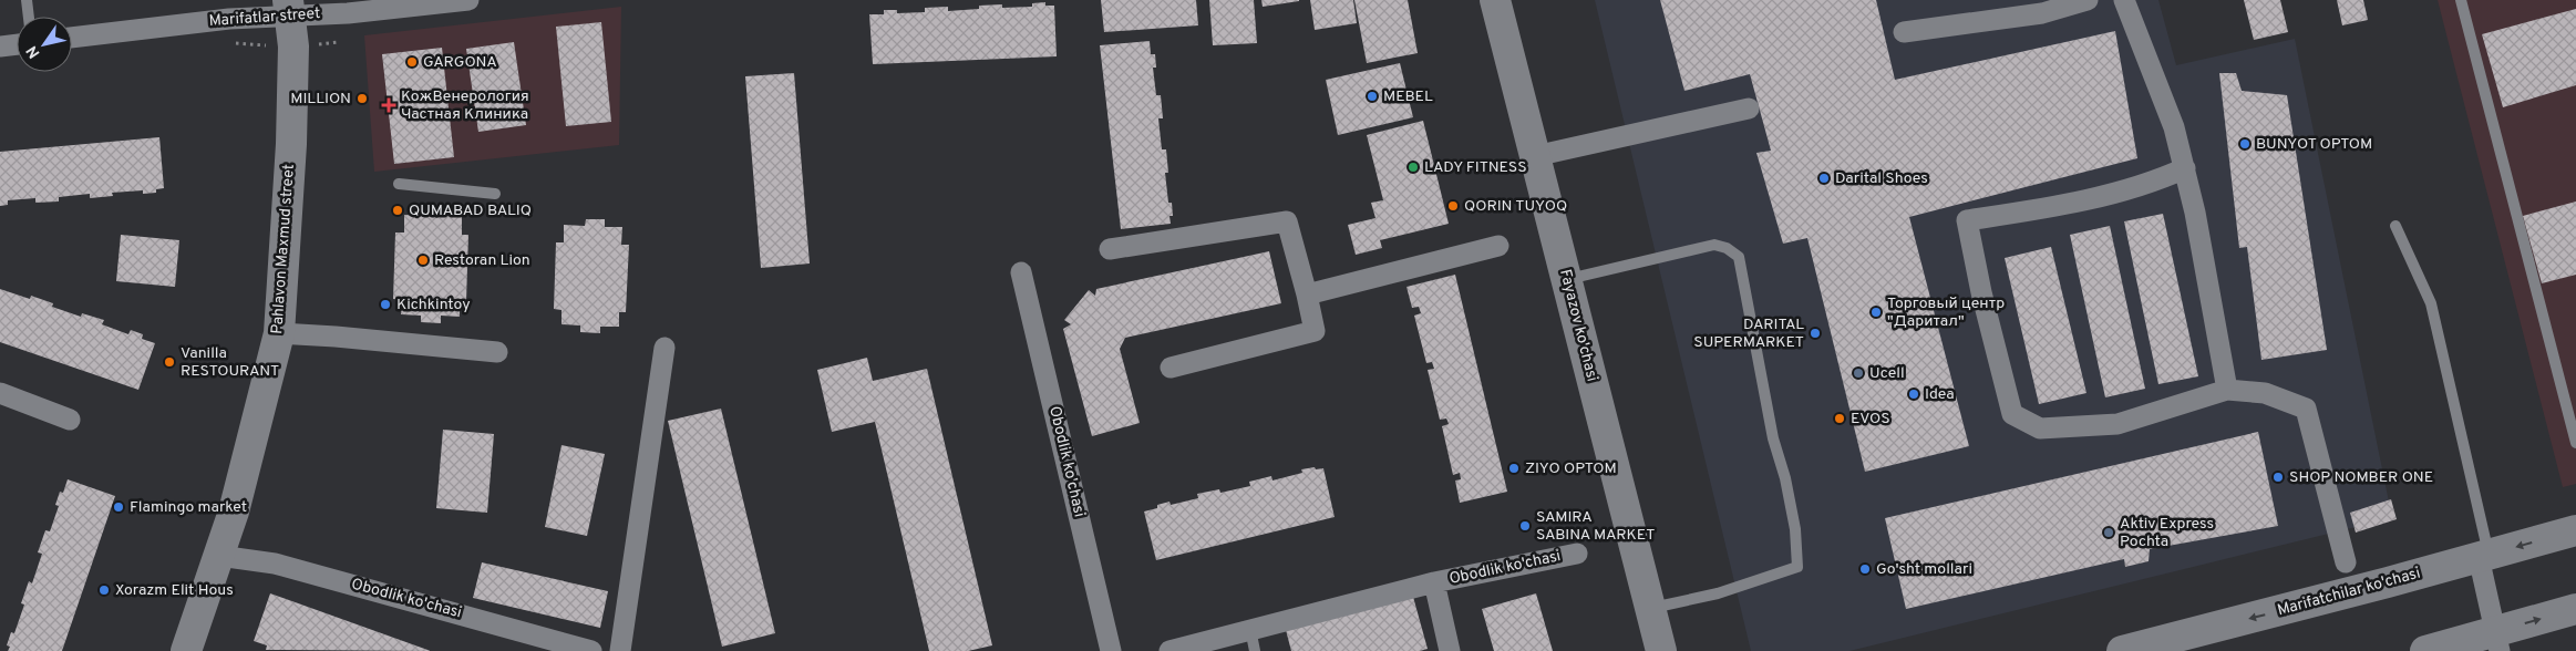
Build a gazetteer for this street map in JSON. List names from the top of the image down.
{
  "streets": {
    "street": [
      "Marifatlar street",
      "Pahlavon Maxmud street",
      "Fayazov ko'chasi",
      "Obodlik ko'chasi",
      "Marifatchilar ko'chasi"
    ]
  },
  "crossings": [
    ["Marifatlar street", "Pahlavon Maxmud street"],
    ["Pahlavon Maxmud street", "Obodlik ko'chasi"]
  ],
  "places": {
    "other": [
      "GARGONA",
      "MEBEL",
      "MILLION",
      "BUNYOT OPTOM",
      "LADY FITNESS",
      "Darital Shoes",
      "QORIN TUYOQ",
      "QUMABAD BALIQ",
      "Restoran Lion",
      "Kichkintoy",
      "Торговый центр \"Даритал\"",
      "DARITAL SUPERMARKET",
      "Vanilla RESTOURANT",
      "Ucell",
      "Idea",
      "EVOS",
      "ZIYO OPTOM",
      "SHOP NOMBER ONE",
      "Flamingo market",
      "SAMIRA SABINA MARKET",
      "Aktiv Express Pochta",
      "Go'sht mollari",
      "Xorazm Elit Hous"
    ],
    "health": ["КожВенерология Частная Клиника"]
  },
  "north": "bottom left"
}
